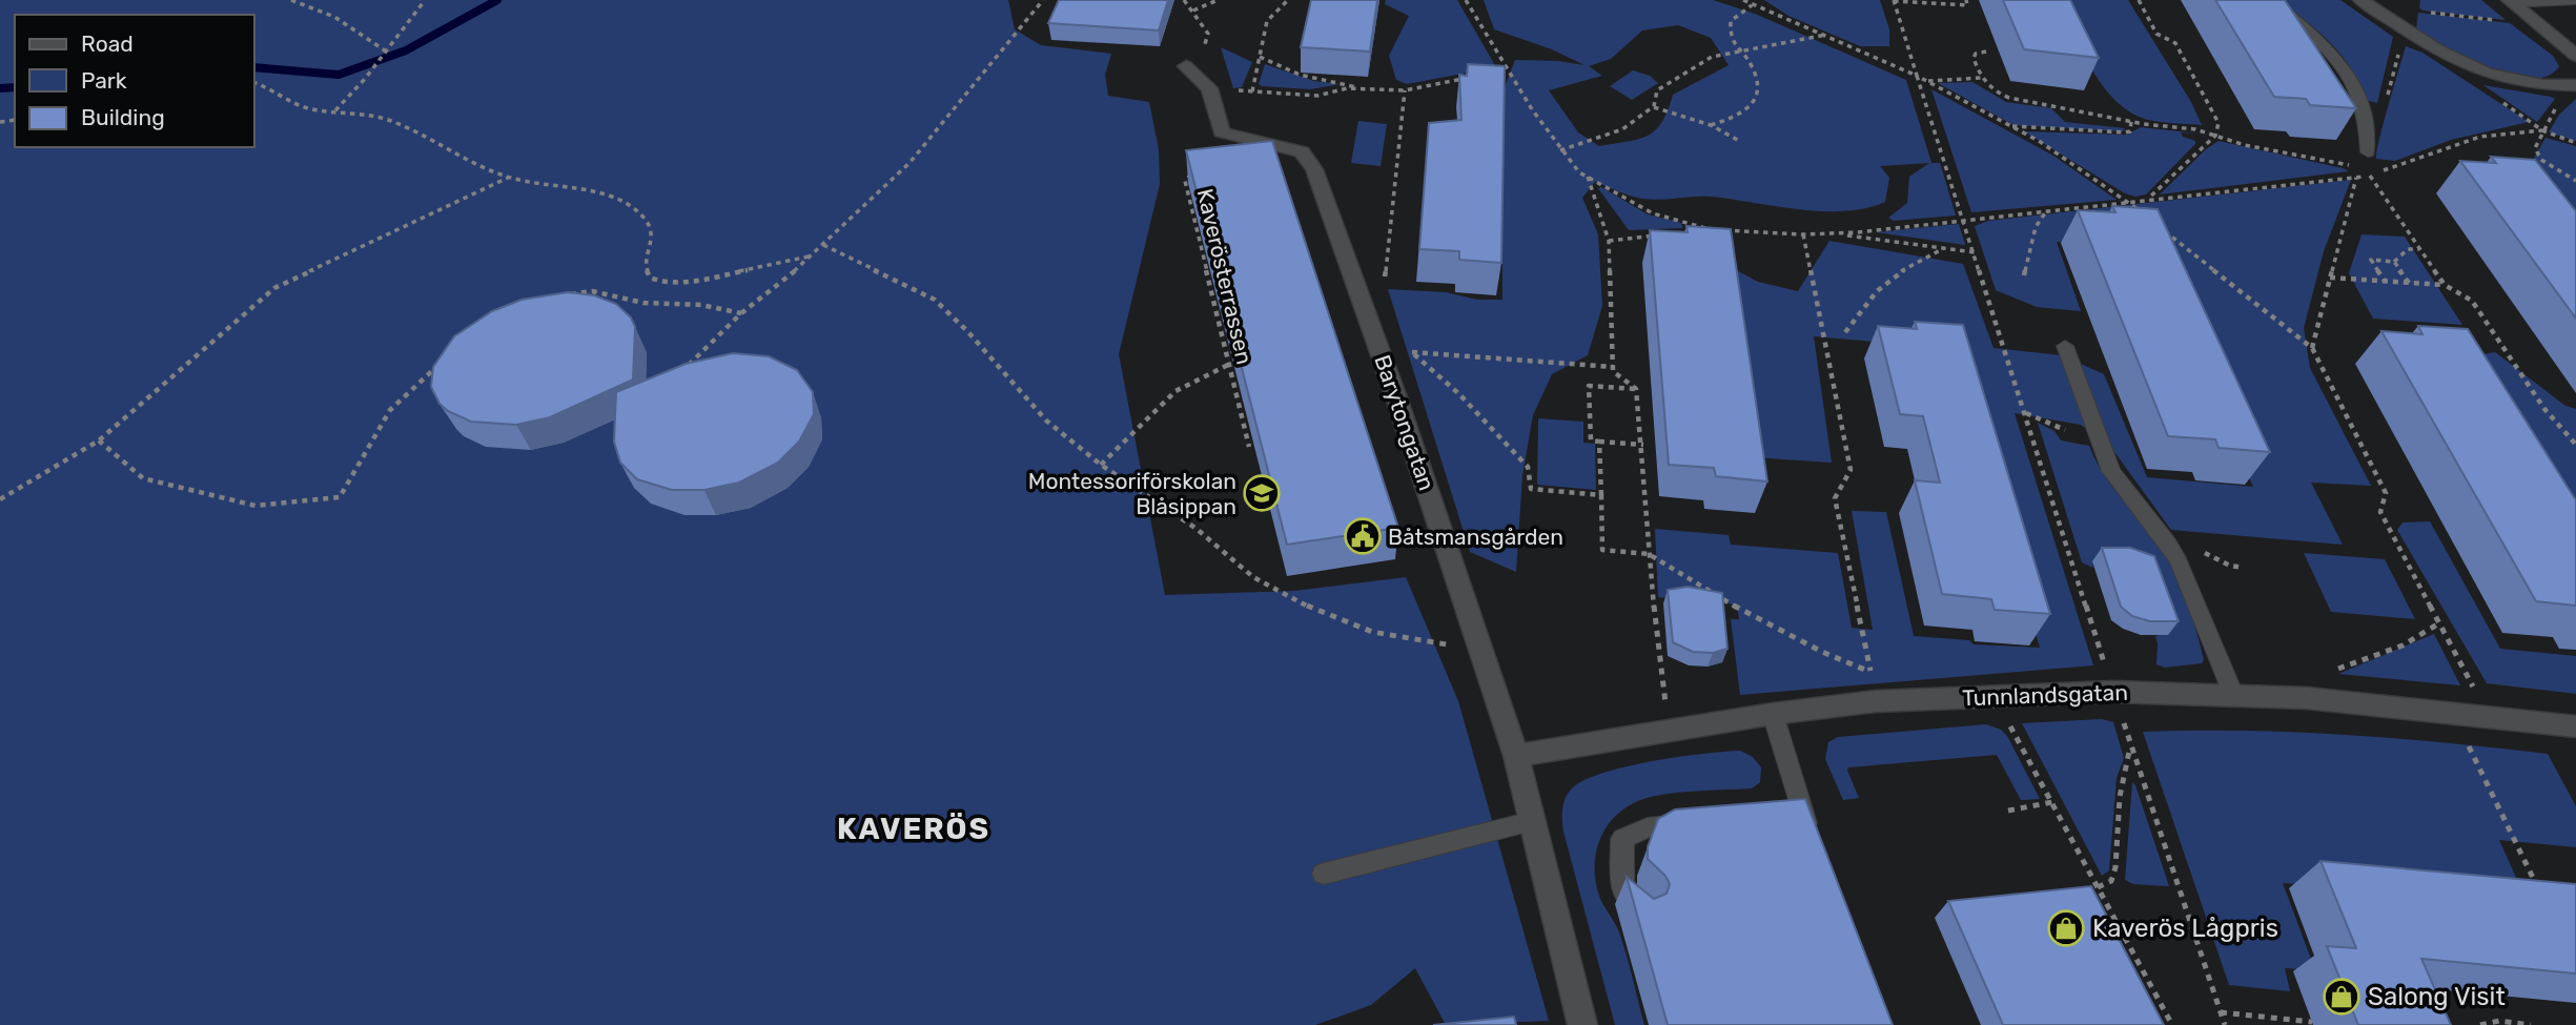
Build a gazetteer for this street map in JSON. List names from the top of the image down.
{
  "streets": {
    "street": ["Barytongatan", "Tunnlandsgatan"],
    "path": ["Kaverösterrassen"]
  },
  "crossings": [
    ["Barytongatan", "Tunnlandsgatan"]
  ],
  "districts": ["KAVERÖS"],
  "places": {
    "school or university": ["Montessoriförskolan Blåsippan"],
    "public building": ["Båtsmansgården"],
    "shop": ["Kaverös Lågpris", "Salong Visit"]
  },
  "legend": ["Road", "Park", "Building"]
}
